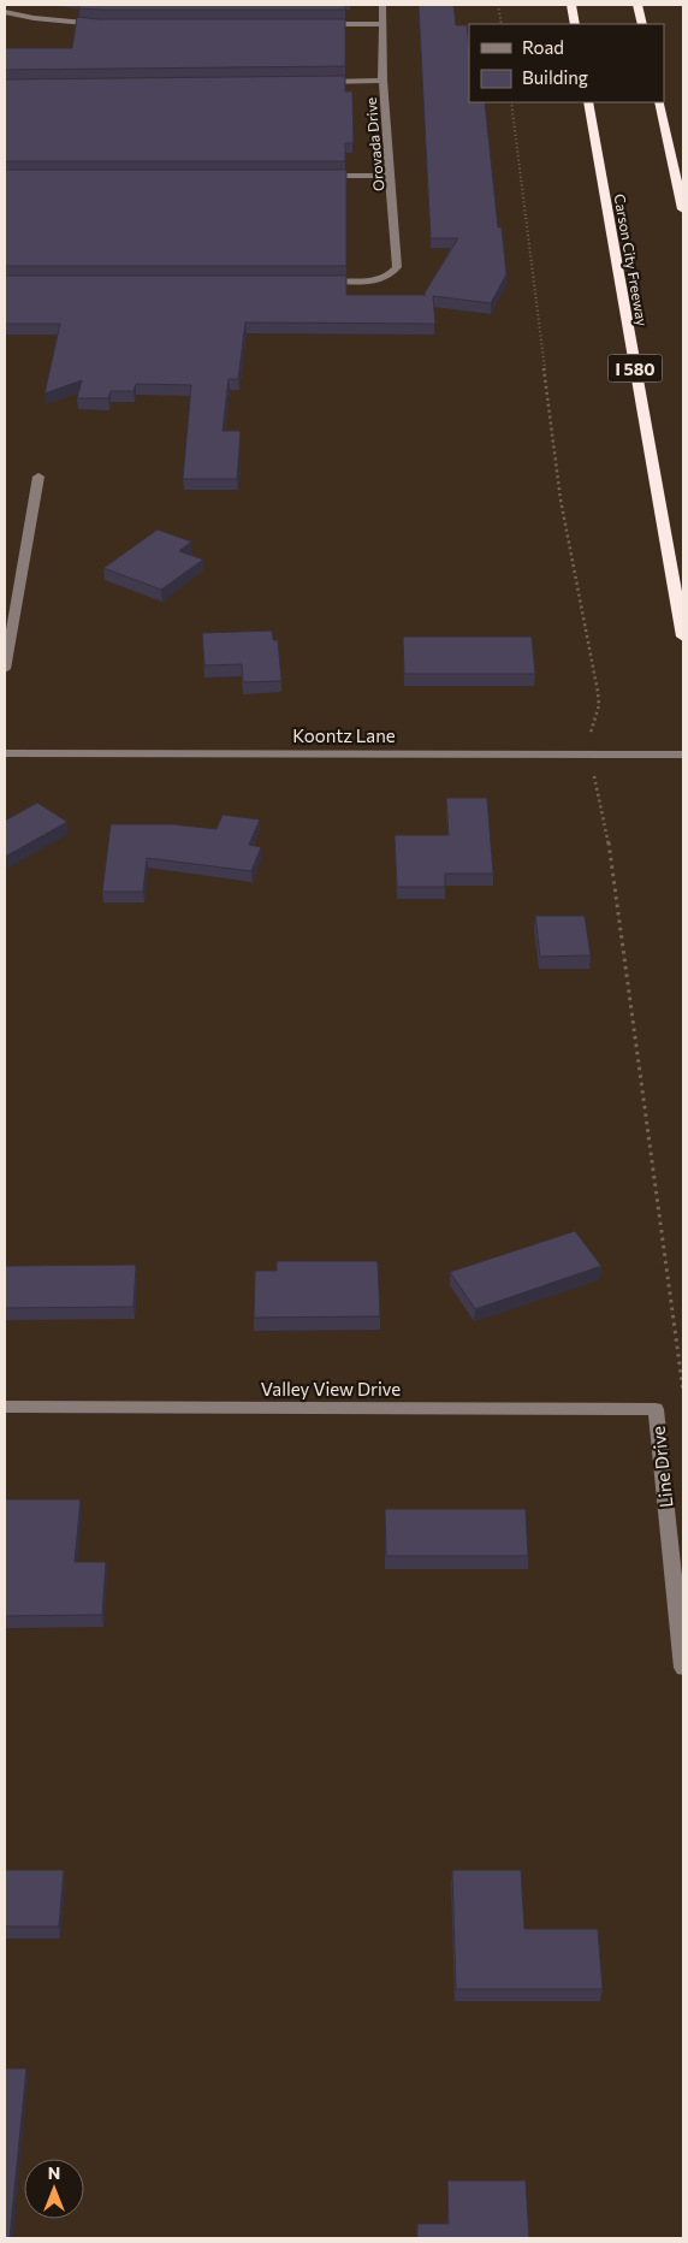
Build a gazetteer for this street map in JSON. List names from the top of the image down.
{
  "streets": {
    "highway": ["Carson City Freeway", "I 580"],
    "street": [
      "Orovada Drive",
      "Koontz Lane",
      "Valley View Drive",
      "Line Drive"
    ]
  },
  "crossings": [
    ["Valley View Drive", "Line Drive"]
  ],
  "legend": ["Road", "Building"],
  "north": "top"
}
